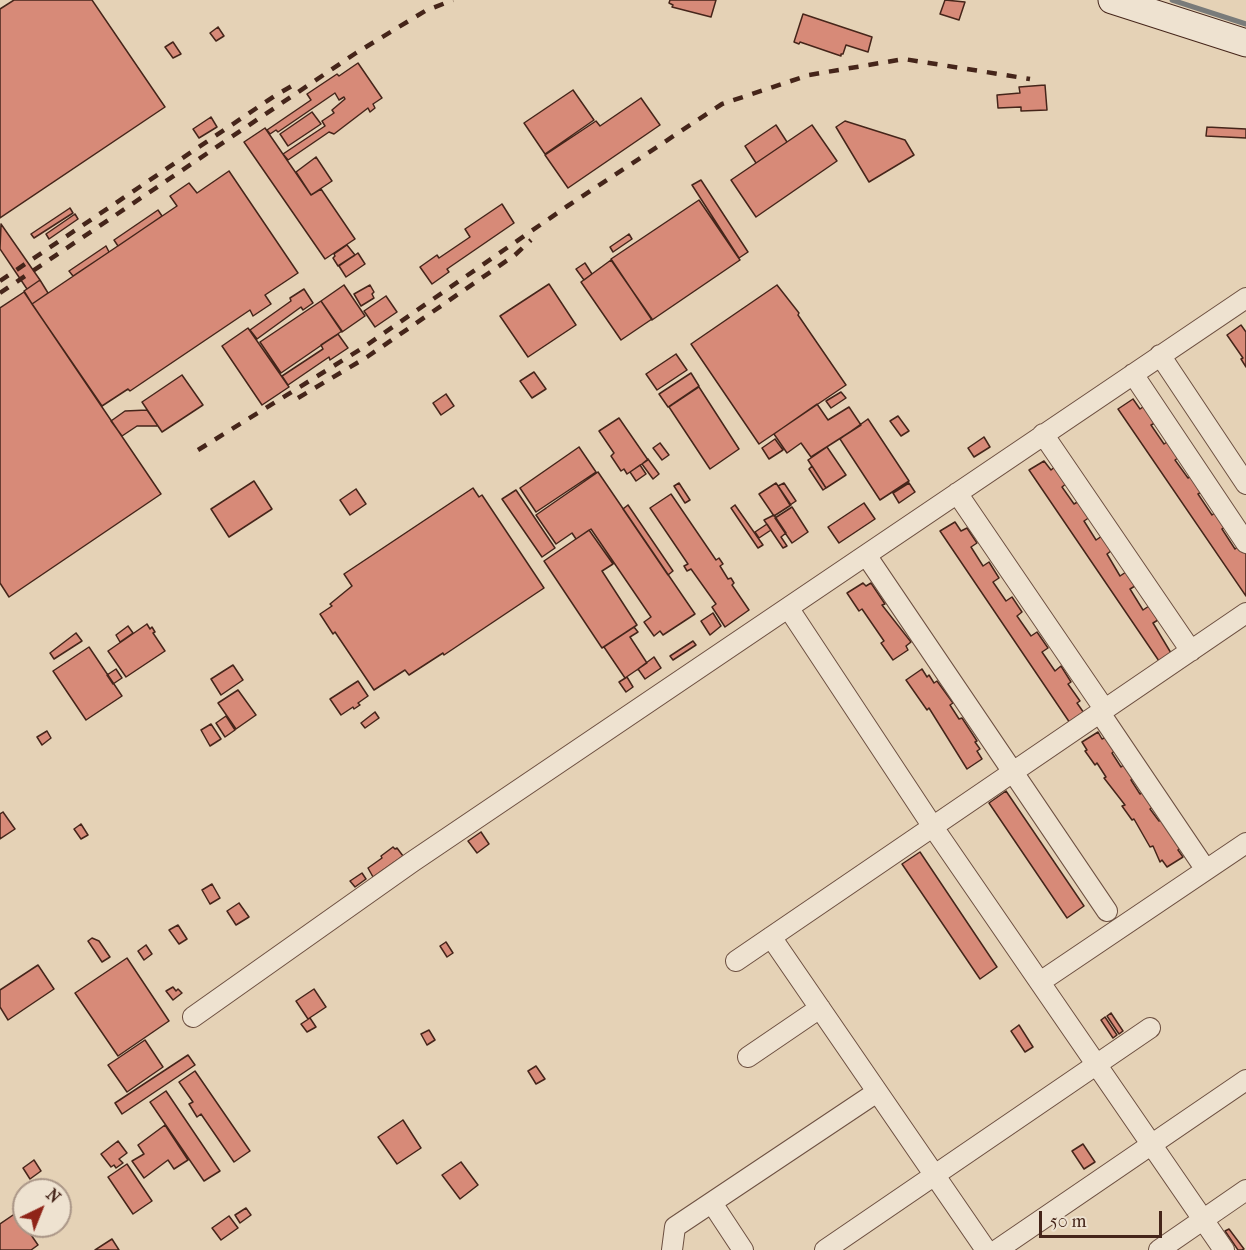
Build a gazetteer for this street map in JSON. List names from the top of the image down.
{
  "scale_bar": "50 m",
  "north": "top right"
}
